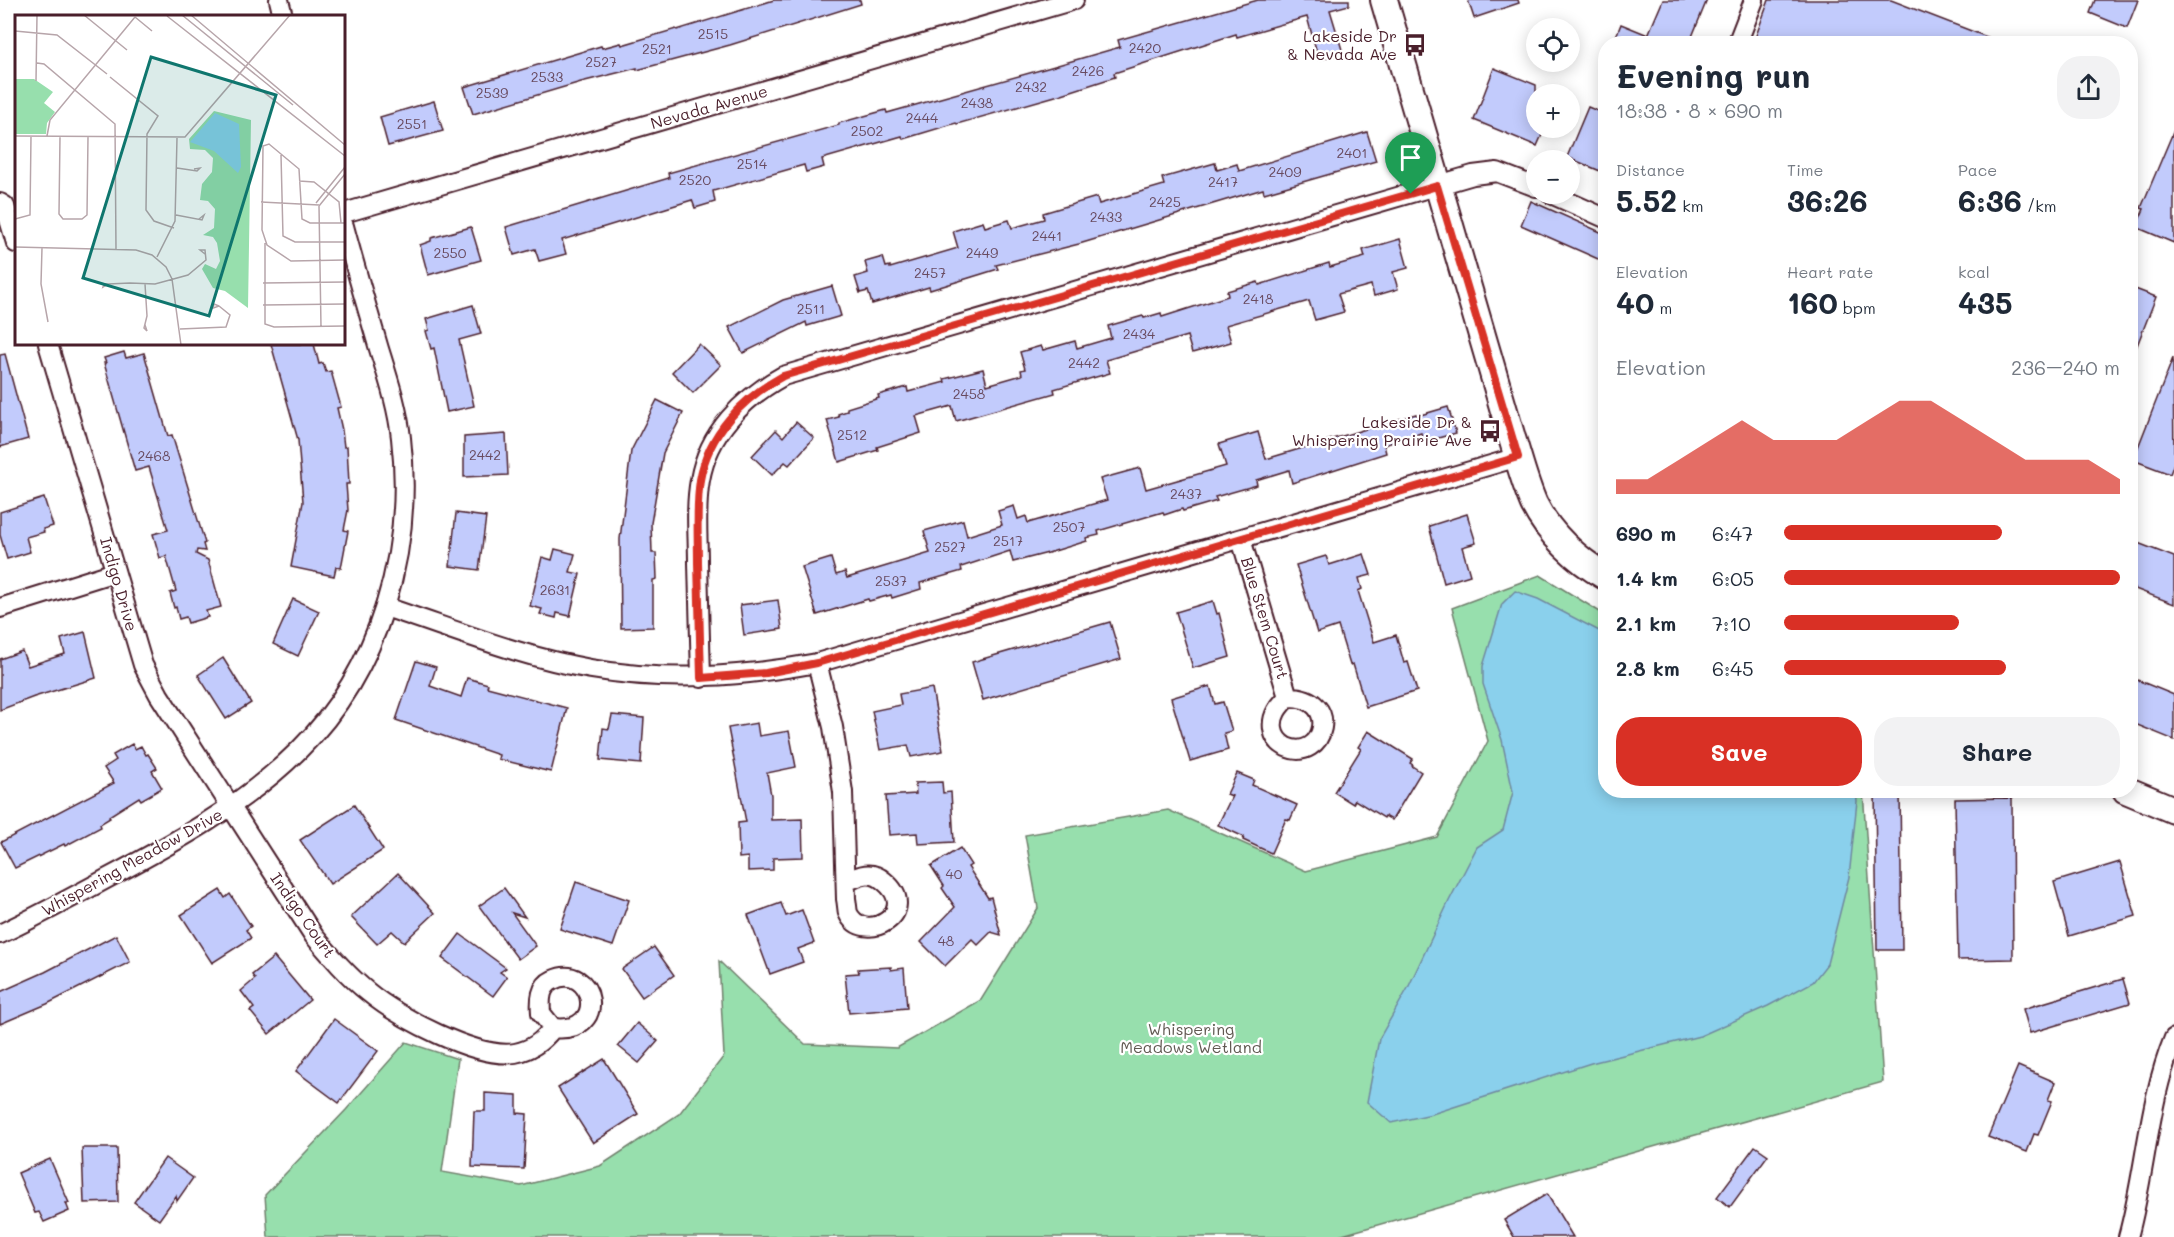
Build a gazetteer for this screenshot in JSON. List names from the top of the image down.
{
  "streets": {
    "street": [
      "Nevada Avenue",
      "Indigo Drive",
      "Blue Stem Court",
      "Whispering Meadow Drive",
      "Indigo Court"
    ]
  },
  "crossings": [
    ["Indigo Drive", "Whispering Meadow Drive"],
    ["Indigo Drive", "Indigo Court"],
    ["Whispering Meadow Drive", "Indigo Court"]
  ],
  "parks": ["Whispering Meadows Wetland"],
  "places": {
    "bus stop": ["Lakeside Dr & Nevada Ave", "Lakeside Dr & Whispering Prairie Ave"]
  },
  "house_numbers": [
    "2515",
    "2420",
    "2521",
    "2527",
    "2426",
    "2533",
    "2432",
    "2539",
    "2438",
    "2444",
    "2551",
    "2502",
    "2401",
    "2514",
    "2409",
    "2520",
    "2417",
    "2425",
    "2433",
    "2441",
    "2550",
    "2449",
    "2457",
    "2418",
    "2511",
    "2434",
    "2442",
    "2458",
    "2512",
    "2442",
    "2468",
    "2437",
    "2507",
    "2517",
    "2527",
    "2537",
    "2631",
    "40",
    "48"
  ],
  "page": {
    "map_buttons": ["+", "−"],
    "heading": ["Evening run", "18:38 · 8 × 690 m"],
    "stats": [
      ["Distance", "5.52 km"],
      ["Time", "36:26"],
      ["Pace", "6:36 /km"],
      ["Elevation", "40 m"],
      ["Heart rate", "160 bpm"],
      ["kcal", "435"]
    ],
    "chart": ["Elevation", "236–240 m"],
    "list": [
      {
        "name": "690 m",
        "note": "6:47"
      },
      {
        "name": "1.4 km",
        "note": "6:05"
      },
      {
        "name": "2.1 km",
        "note": "7:10"
      },
      {
        "name": "2.8 km",
        "note": "6:45"
      }
    ],
    "buttons": ["Save", "Share"]
  }
}
